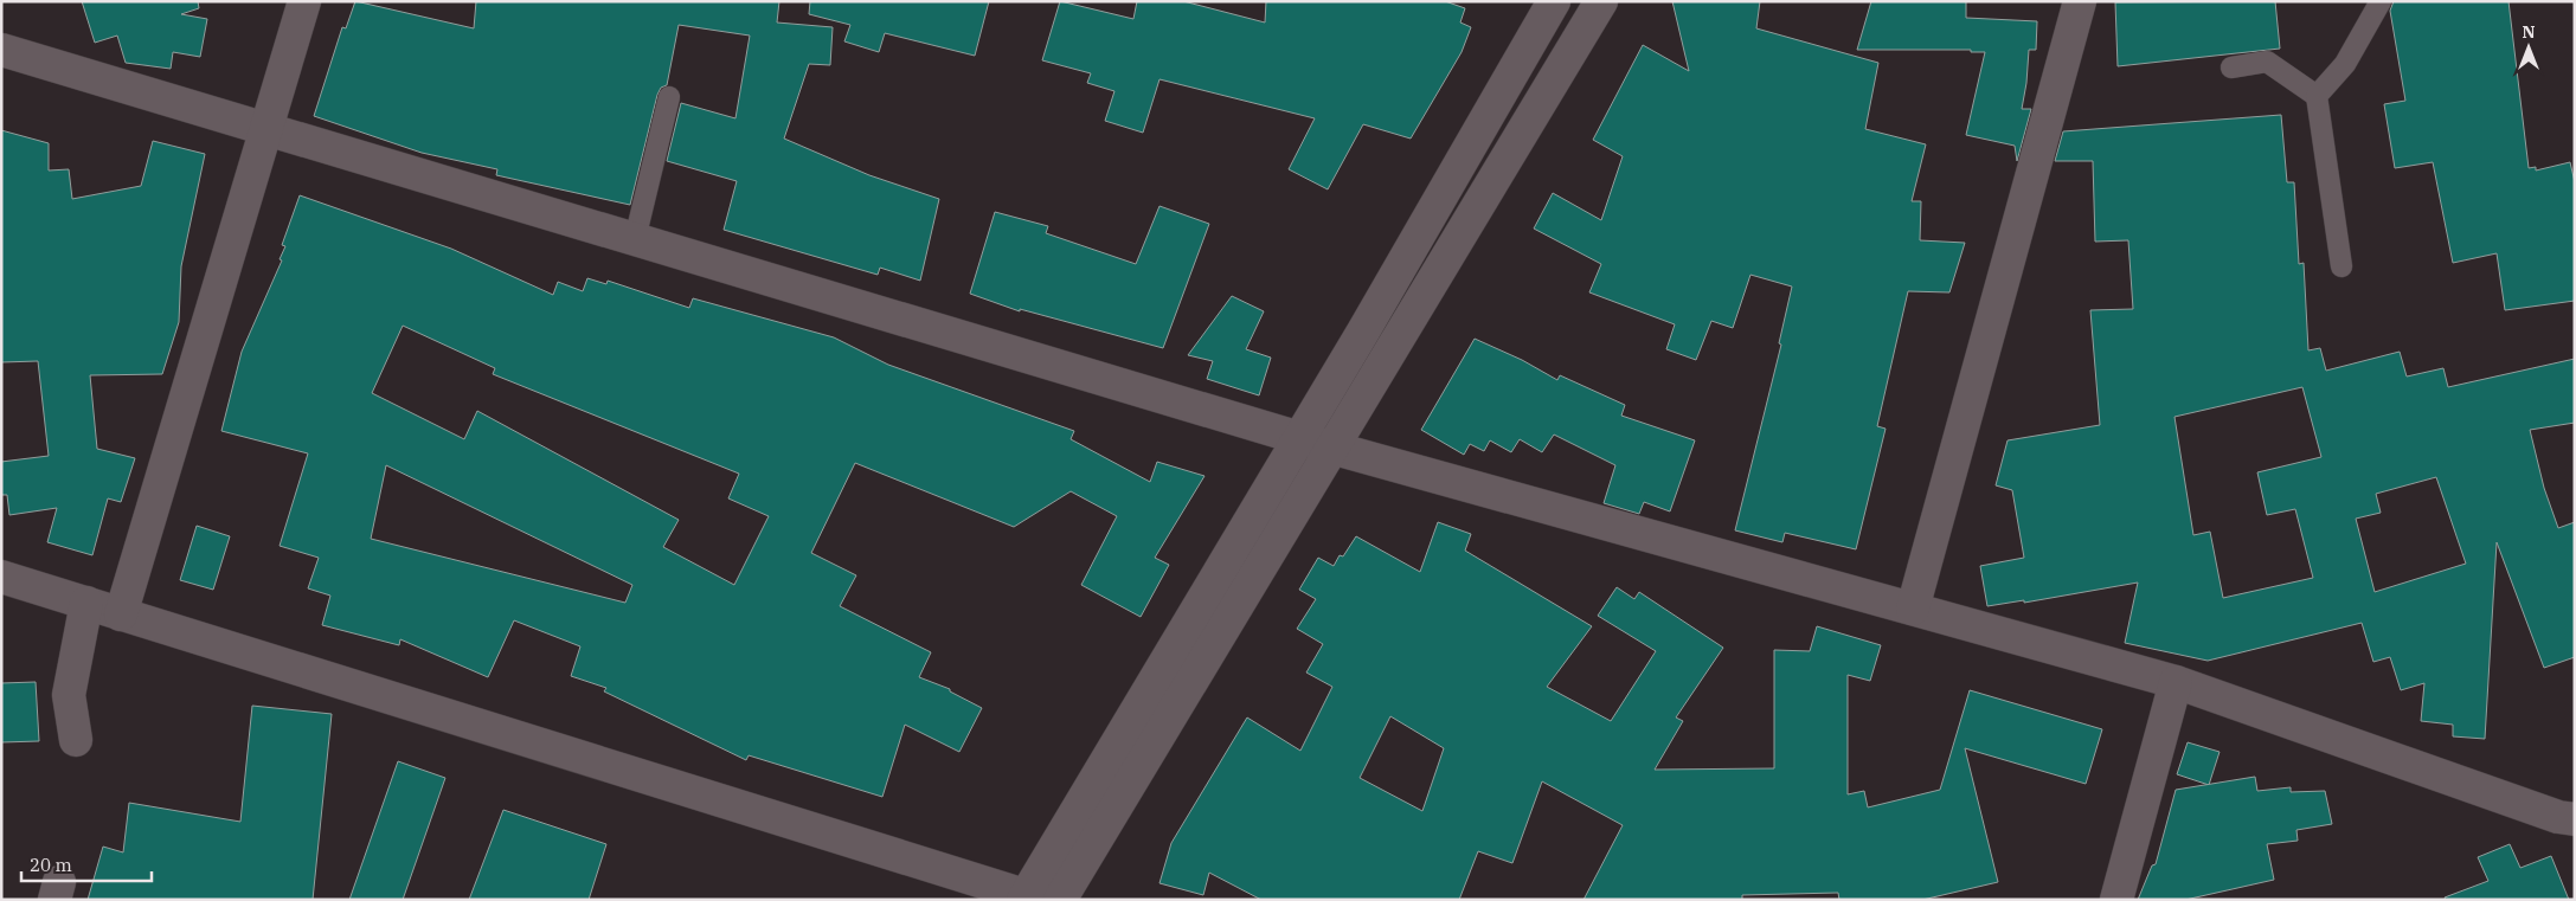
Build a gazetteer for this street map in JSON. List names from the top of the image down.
{
  "scale_bar": "20 m",
  "north": "top"
}
